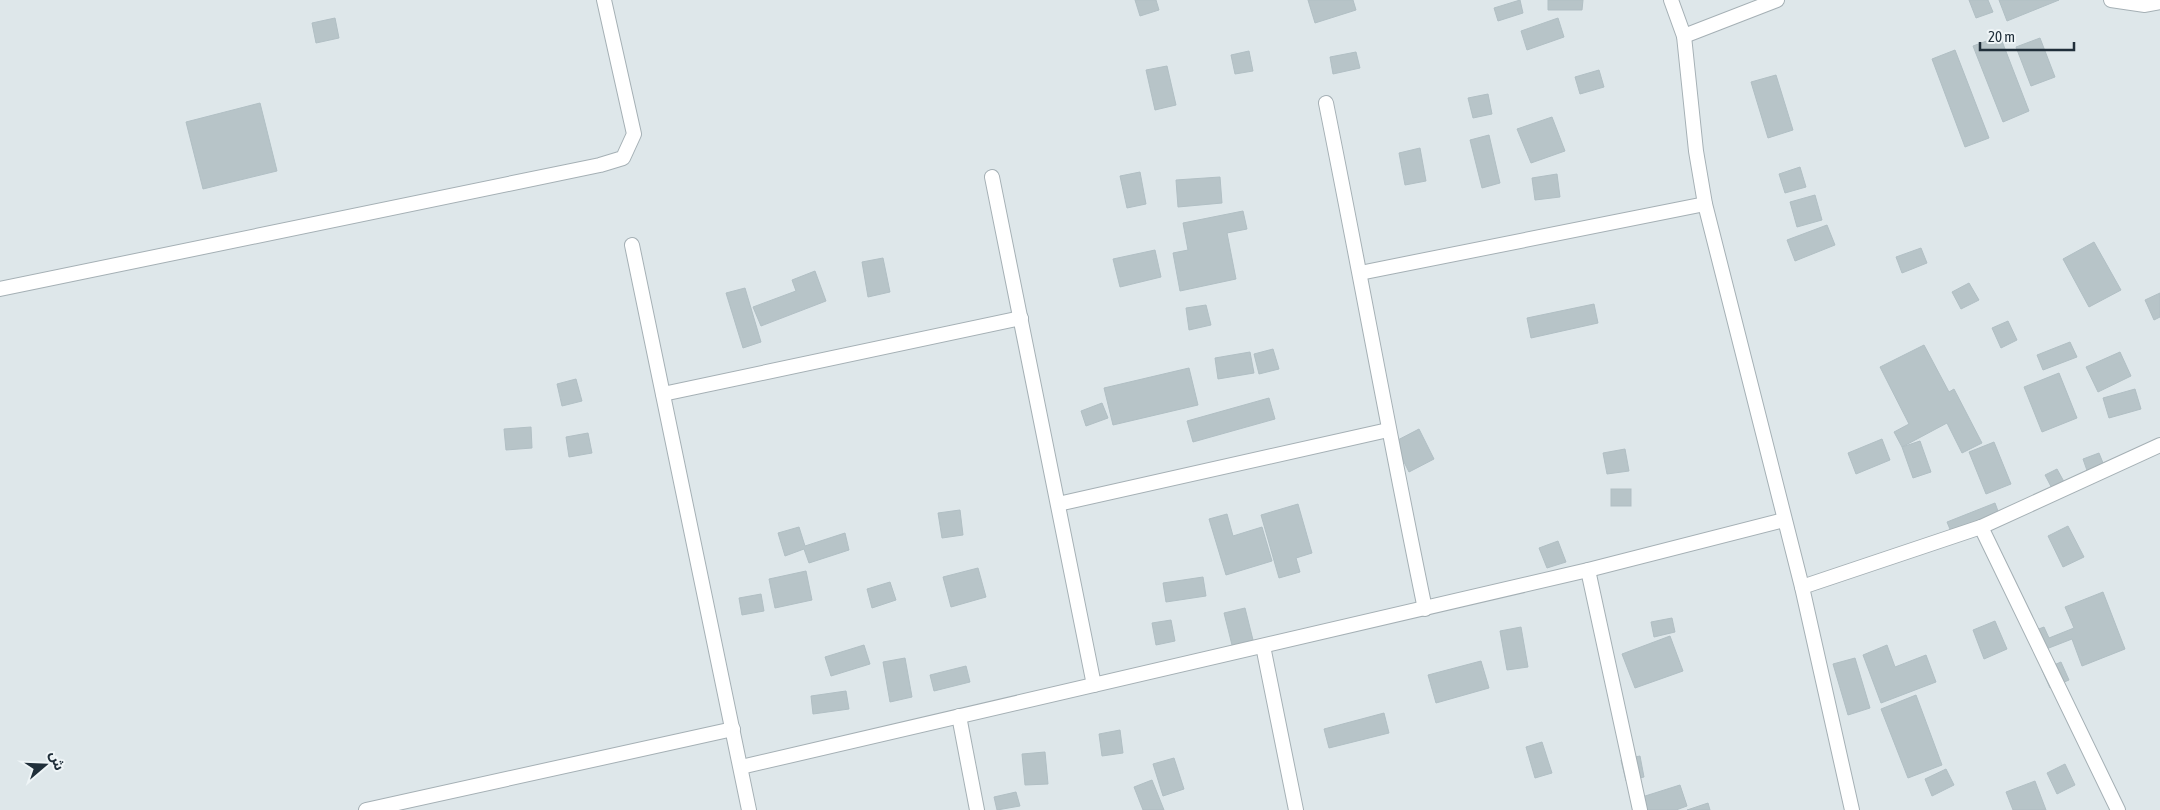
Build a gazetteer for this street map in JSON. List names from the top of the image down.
{
  "scale_bar": "20 m",
  "north": "right"
}
